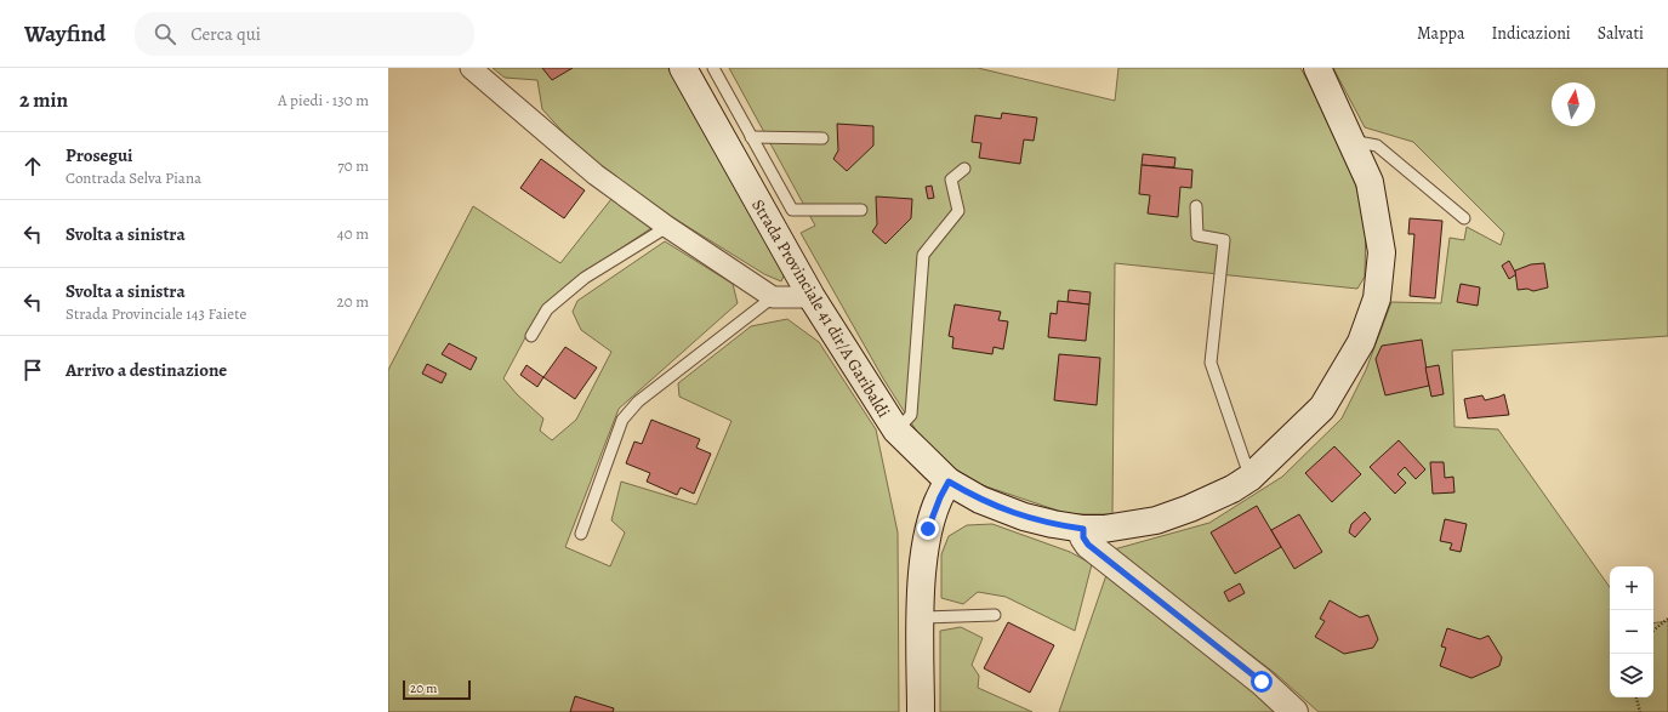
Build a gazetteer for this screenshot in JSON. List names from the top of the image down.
{
  "streets": {
    "main road": ["Strada Provinciale 41 dir/A Garibaldi"]
  },
  "scale_bar": "20 m",
  "north": "top",
  "page": {
    "header": "Wayfind",
    "search": "Cerca qui",
    "nav": ["Mappa", "Indicazioni", "Salvati"],
    "heading": ["2 min", "A piedi · 130 m"],
    "list": [
      ["Prosegui", "Contrada Selva Piana", "70 m"],
      ["Svolta a sinistra", "40 m"],
      ["Svolta a sinistra", "Strada Provinciale 143 Faiete", "20 m"],
      "Arrivo a destinazione"
    ],
    "map_buttons": ["+", "−"],
    "scale": "20 m"
  }
}
